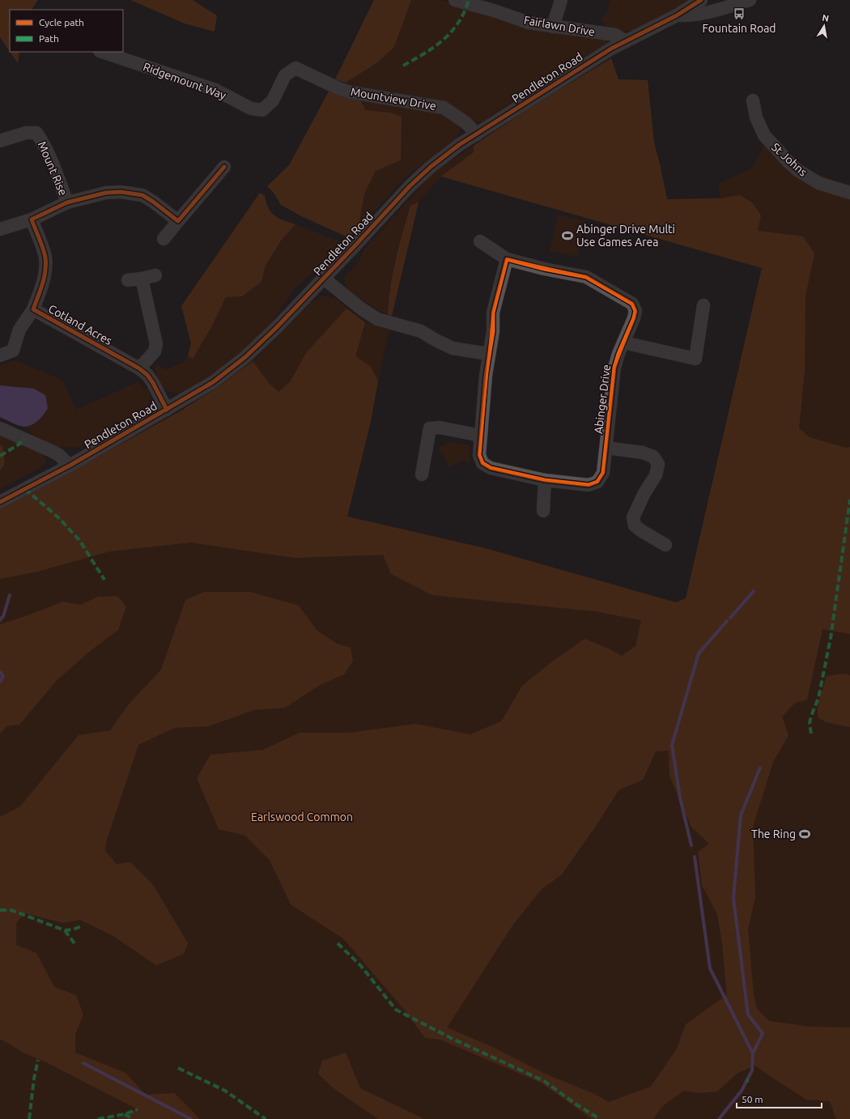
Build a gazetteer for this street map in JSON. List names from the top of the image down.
{
  "streets": {
    "street": [
      "Fairlawn Drive",
      "Pendleton Road",
      "Ridgemount Way",
      "Mountview Drive",
      "St Johns",
      "Mount Rise",
      "Cotland Acres",
      "Abinger Drive"
    ]
  },
  "crossings": [
    ["Fairlawn Drive", "Pendleton Road"],
    ["Pendleton Road", "Mountview Drive"],
    ["Pendleton Road", "Cotland Acres"],
    ["Ridgemount Way", "Mountview Drive"]
  ],
  "parks": ["Earlswood Common"],
  "places": {
    "bus stop": ["Fountain Road"],
    "sports": ["Abinger Drive Multi Use Games Area", "The Ring"]
  },
  "legend": ["Cycle path", "Path"],
  "scale_bar": "50 m",
  "north": "top"
}
